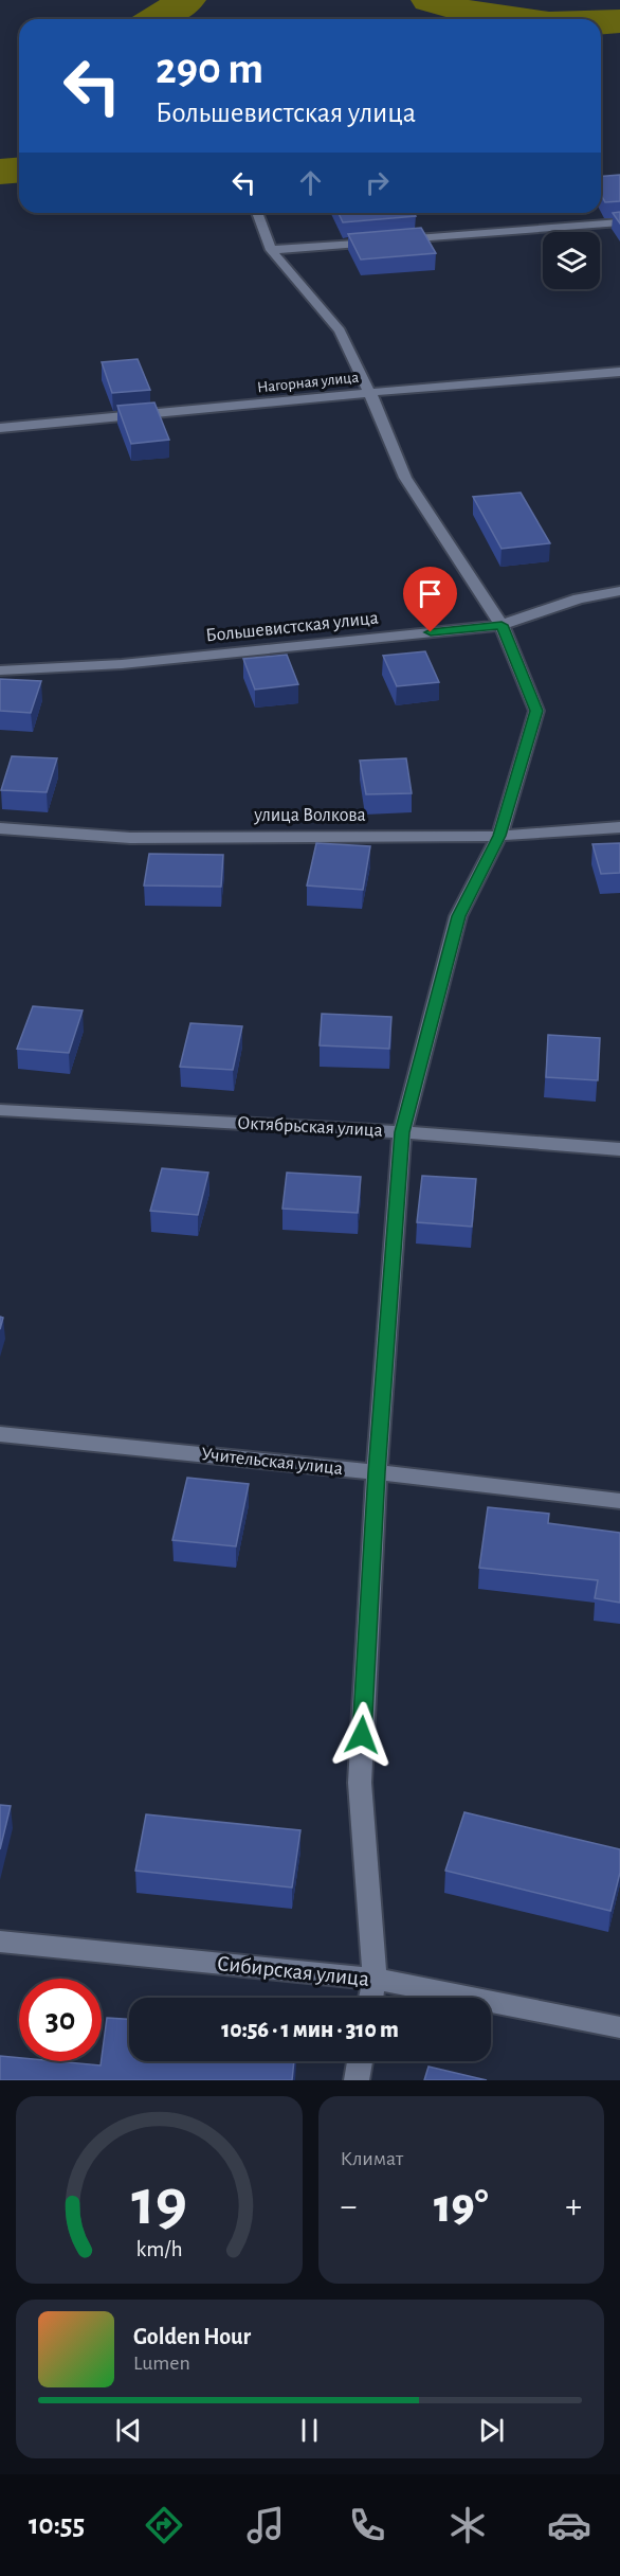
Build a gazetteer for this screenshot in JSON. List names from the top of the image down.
{
  "streets": {
    "street": [
      "Нагорная улица",
      "Большевистская улица",
      "улица Волкова",
      "Октябрьская улица",
      "Учительская улица",
      "Сибирская улица"
    ]
  },
  "page": {
    "turn": ["290 m", "Большевистская улица"],
    "limit": "30",
    "trip": "10:56 · 1 мин · 310 m",
    "tile": "Климат",
    "heat": ["−", "19°", "+"],
    "song": ["Golden Hour", "Lumen"],
    "tabs": "10:55",
    "gauge": ["19", "km/h"]
  }
}
